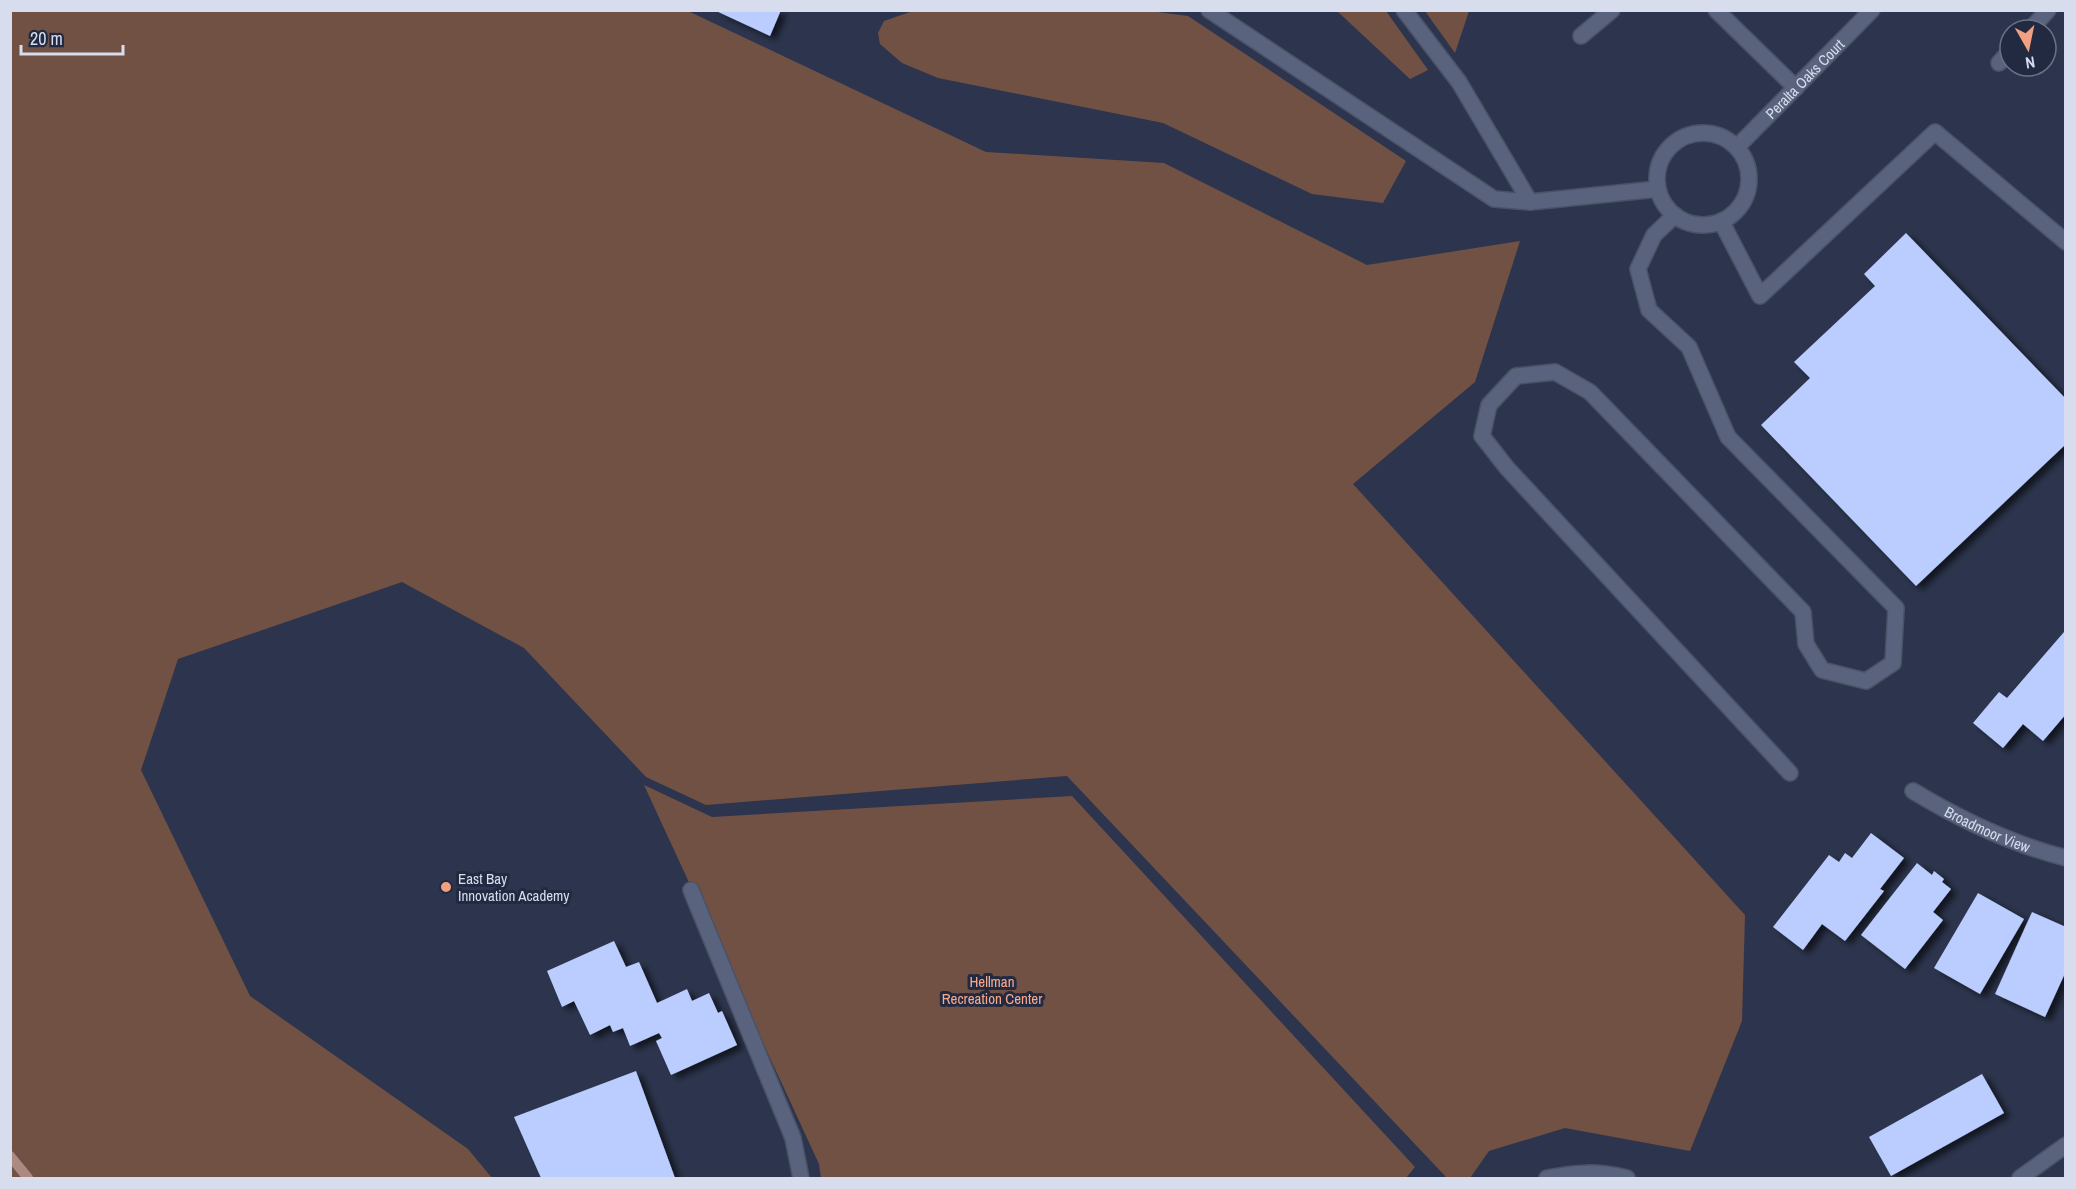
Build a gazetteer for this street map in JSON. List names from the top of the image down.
{
  "streets": {
    "street": ["Peralta Oaks Court", "Broadmoor View"]
  },
  "parks": ["Hellman Recreation Center"],
  "places": ["East Bay Innovation Academy"],
  "scale_bar": "20 m",
  "north": "bottom"
}
